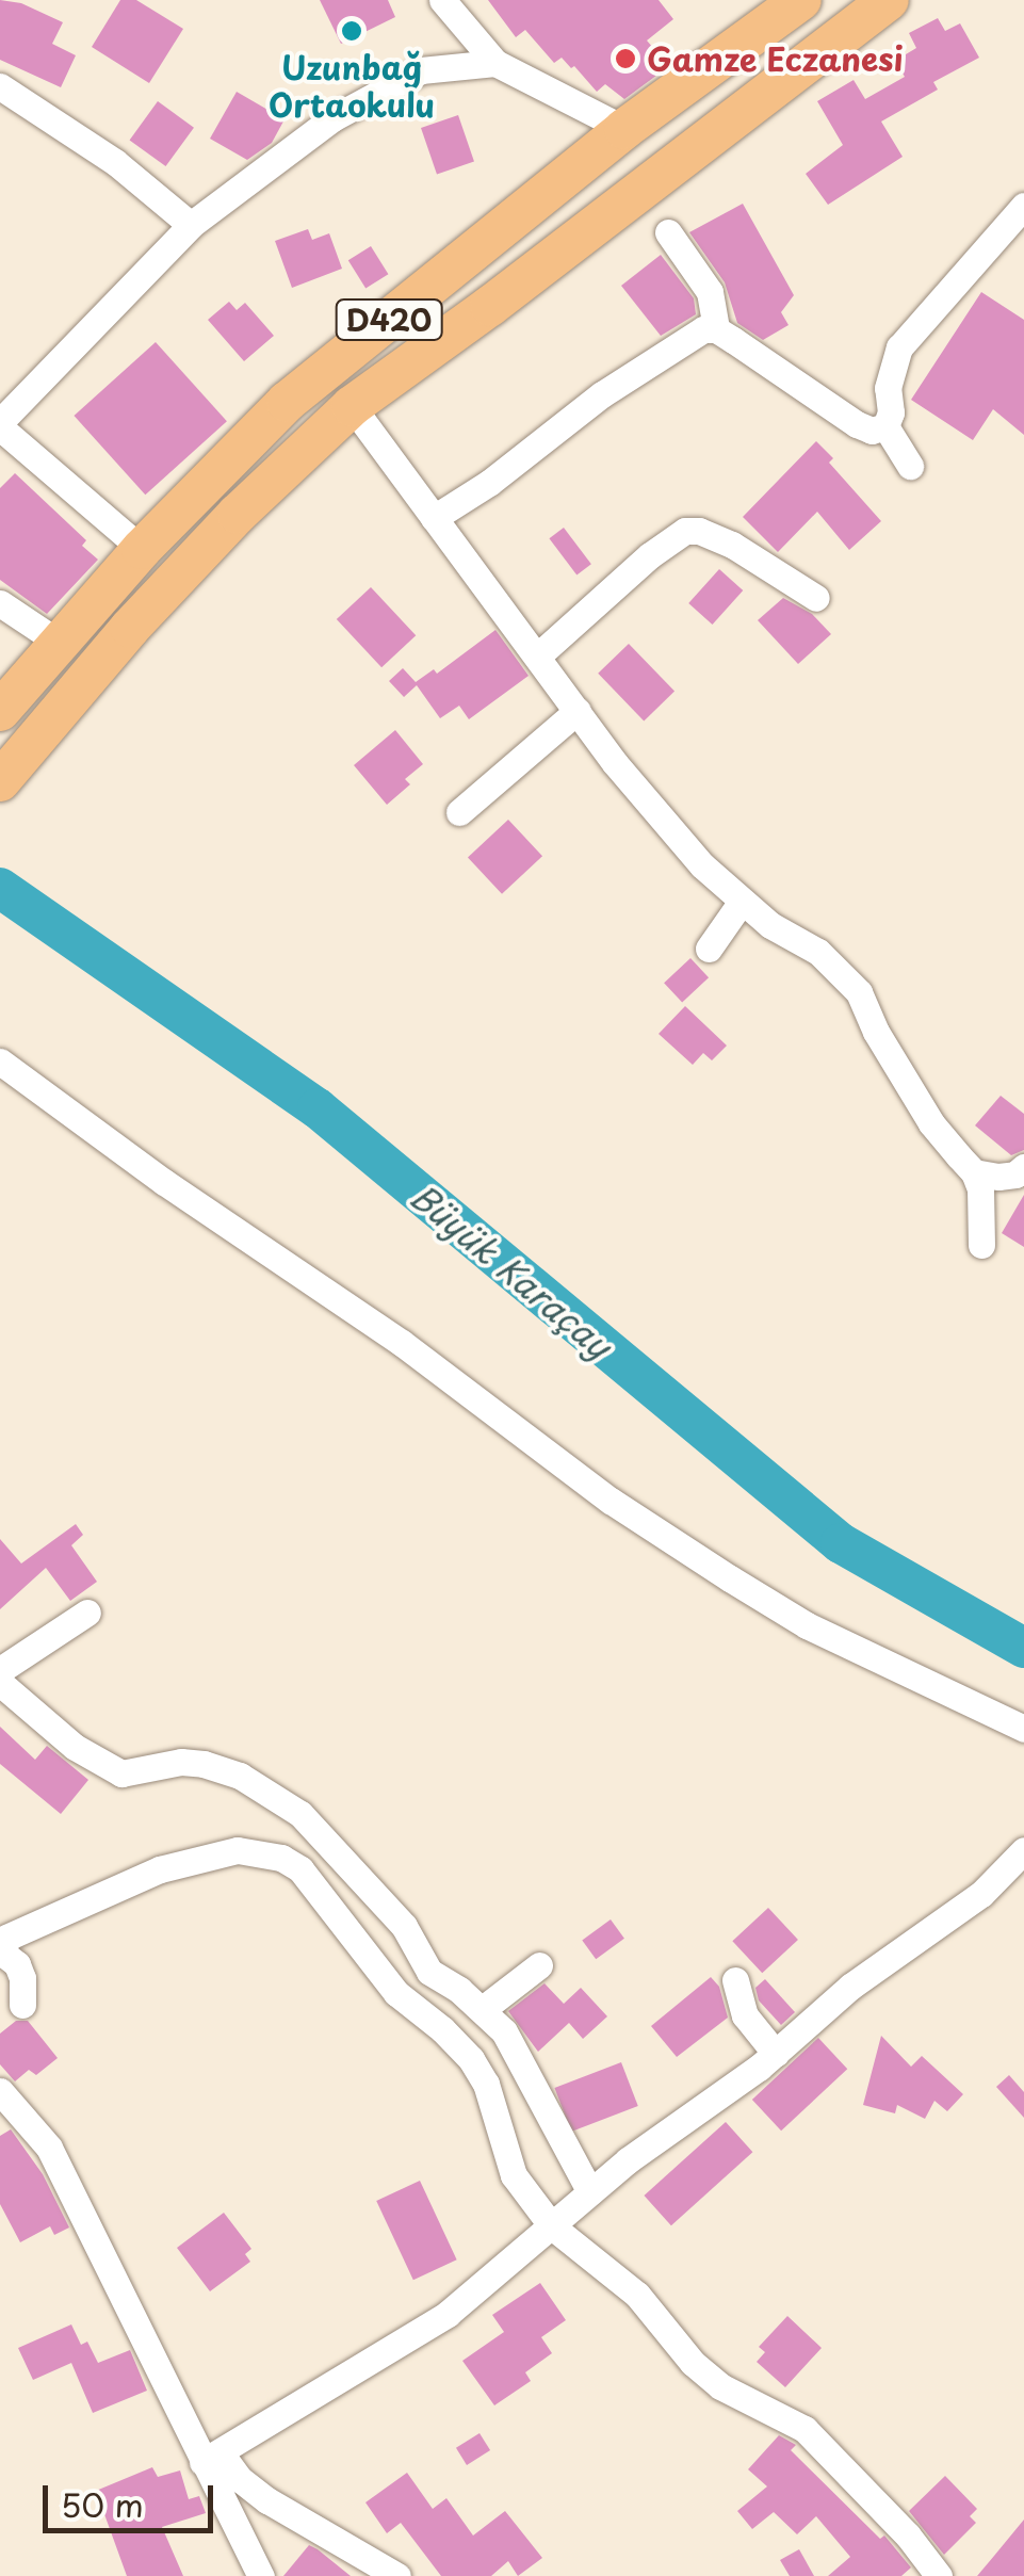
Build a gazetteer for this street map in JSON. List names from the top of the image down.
{
  "streets": {
    "highway": ["D420"]
  },
  "water": ["Büyük Karaçay"],
  "places": ["Uzunbağ Ortaokulu", "Gamze Eczanesi"],
  "scale_bar": "50 m"
}
